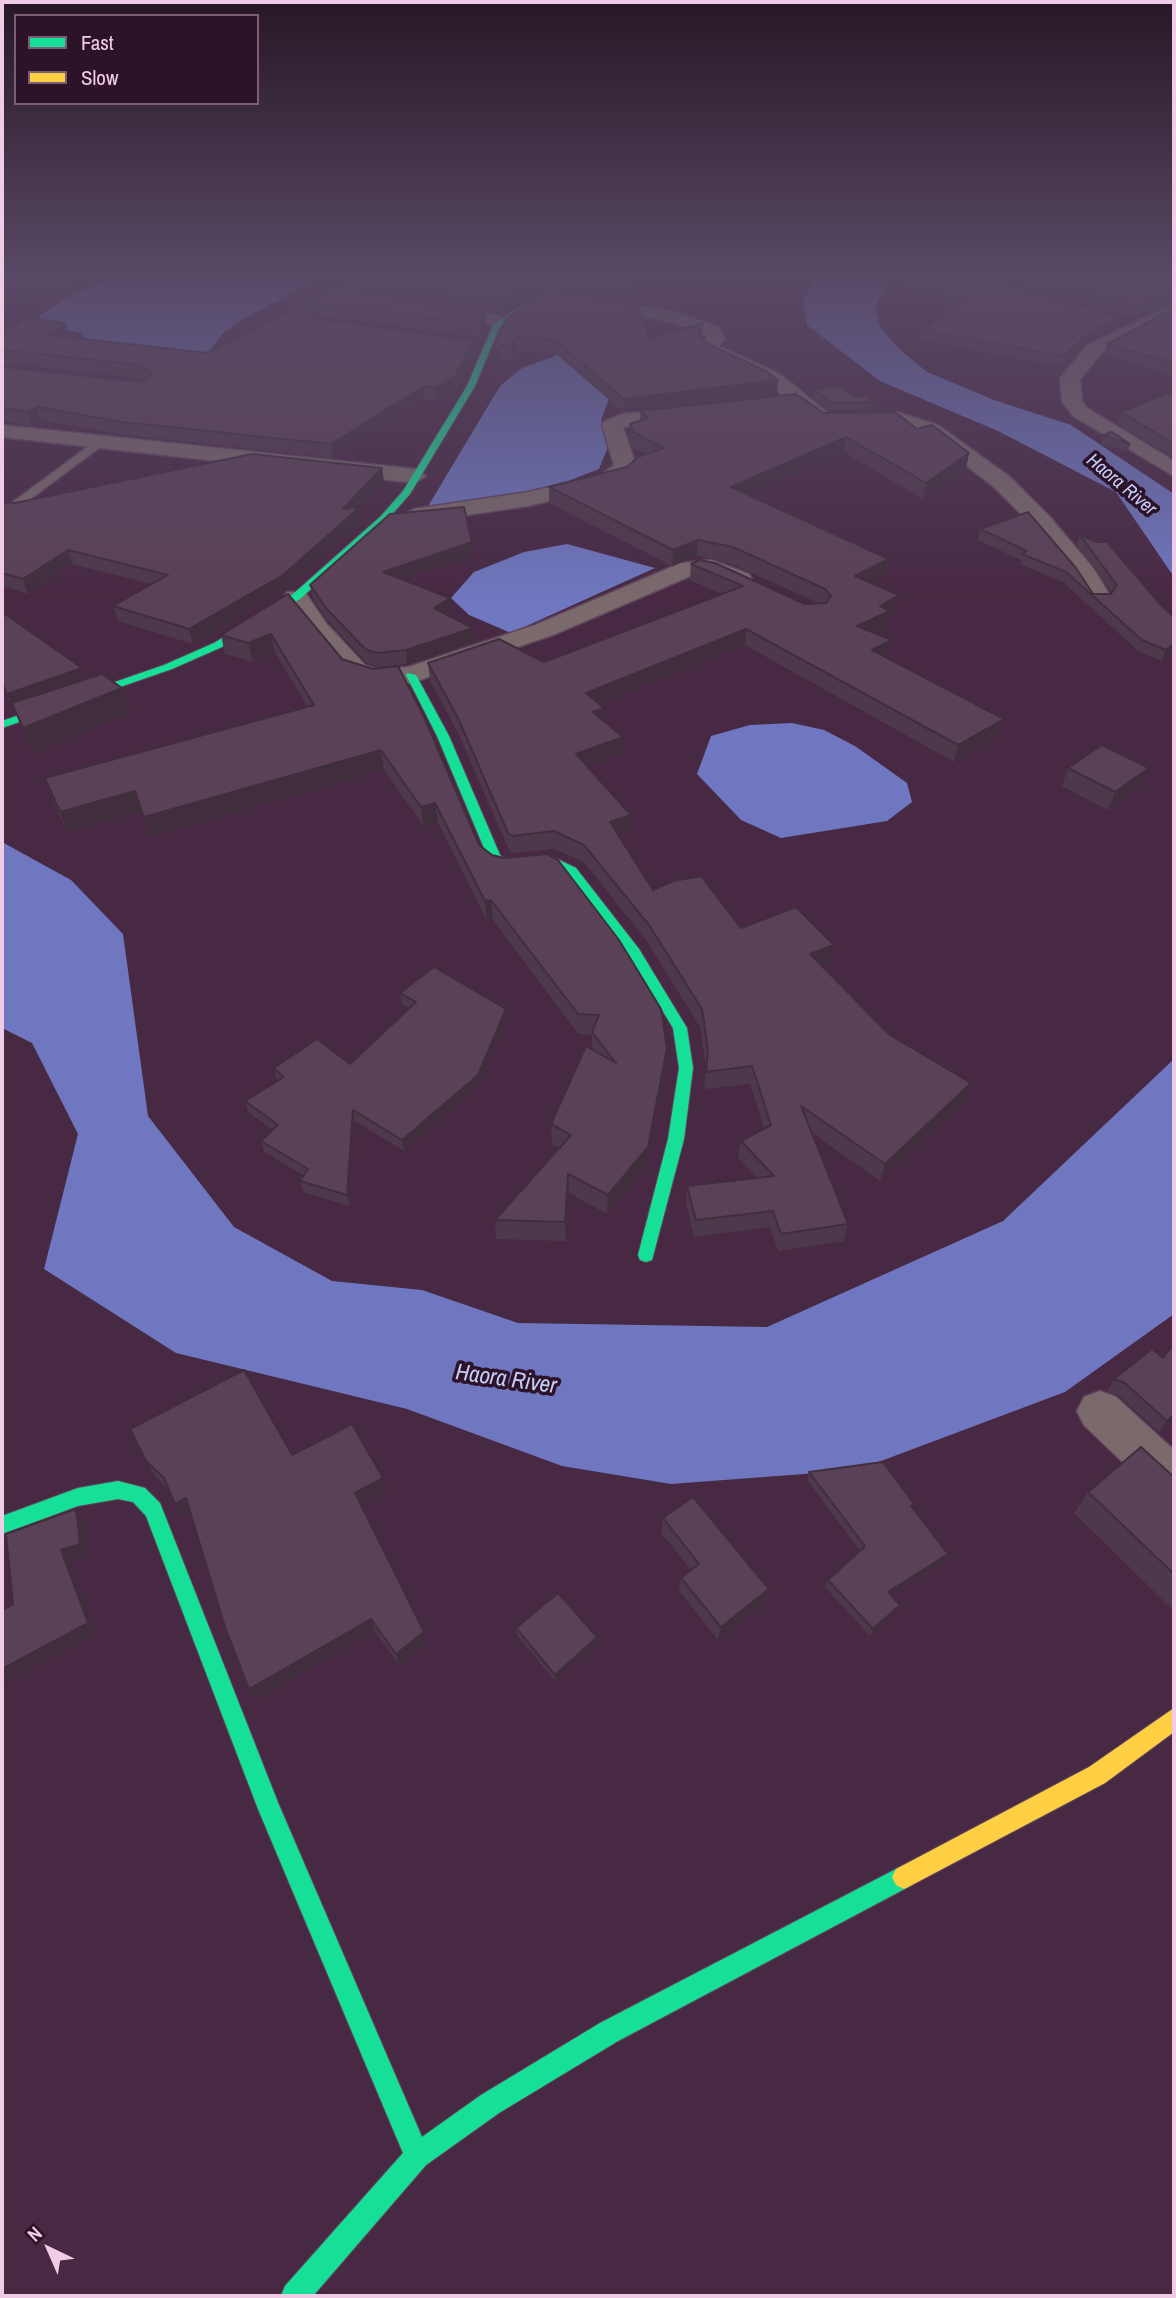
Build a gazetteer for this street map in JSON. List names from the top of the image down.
{
  "water": ["Haora River"],
  "legend": ["Fast", "Slow"],
  "north": "top left"
}
